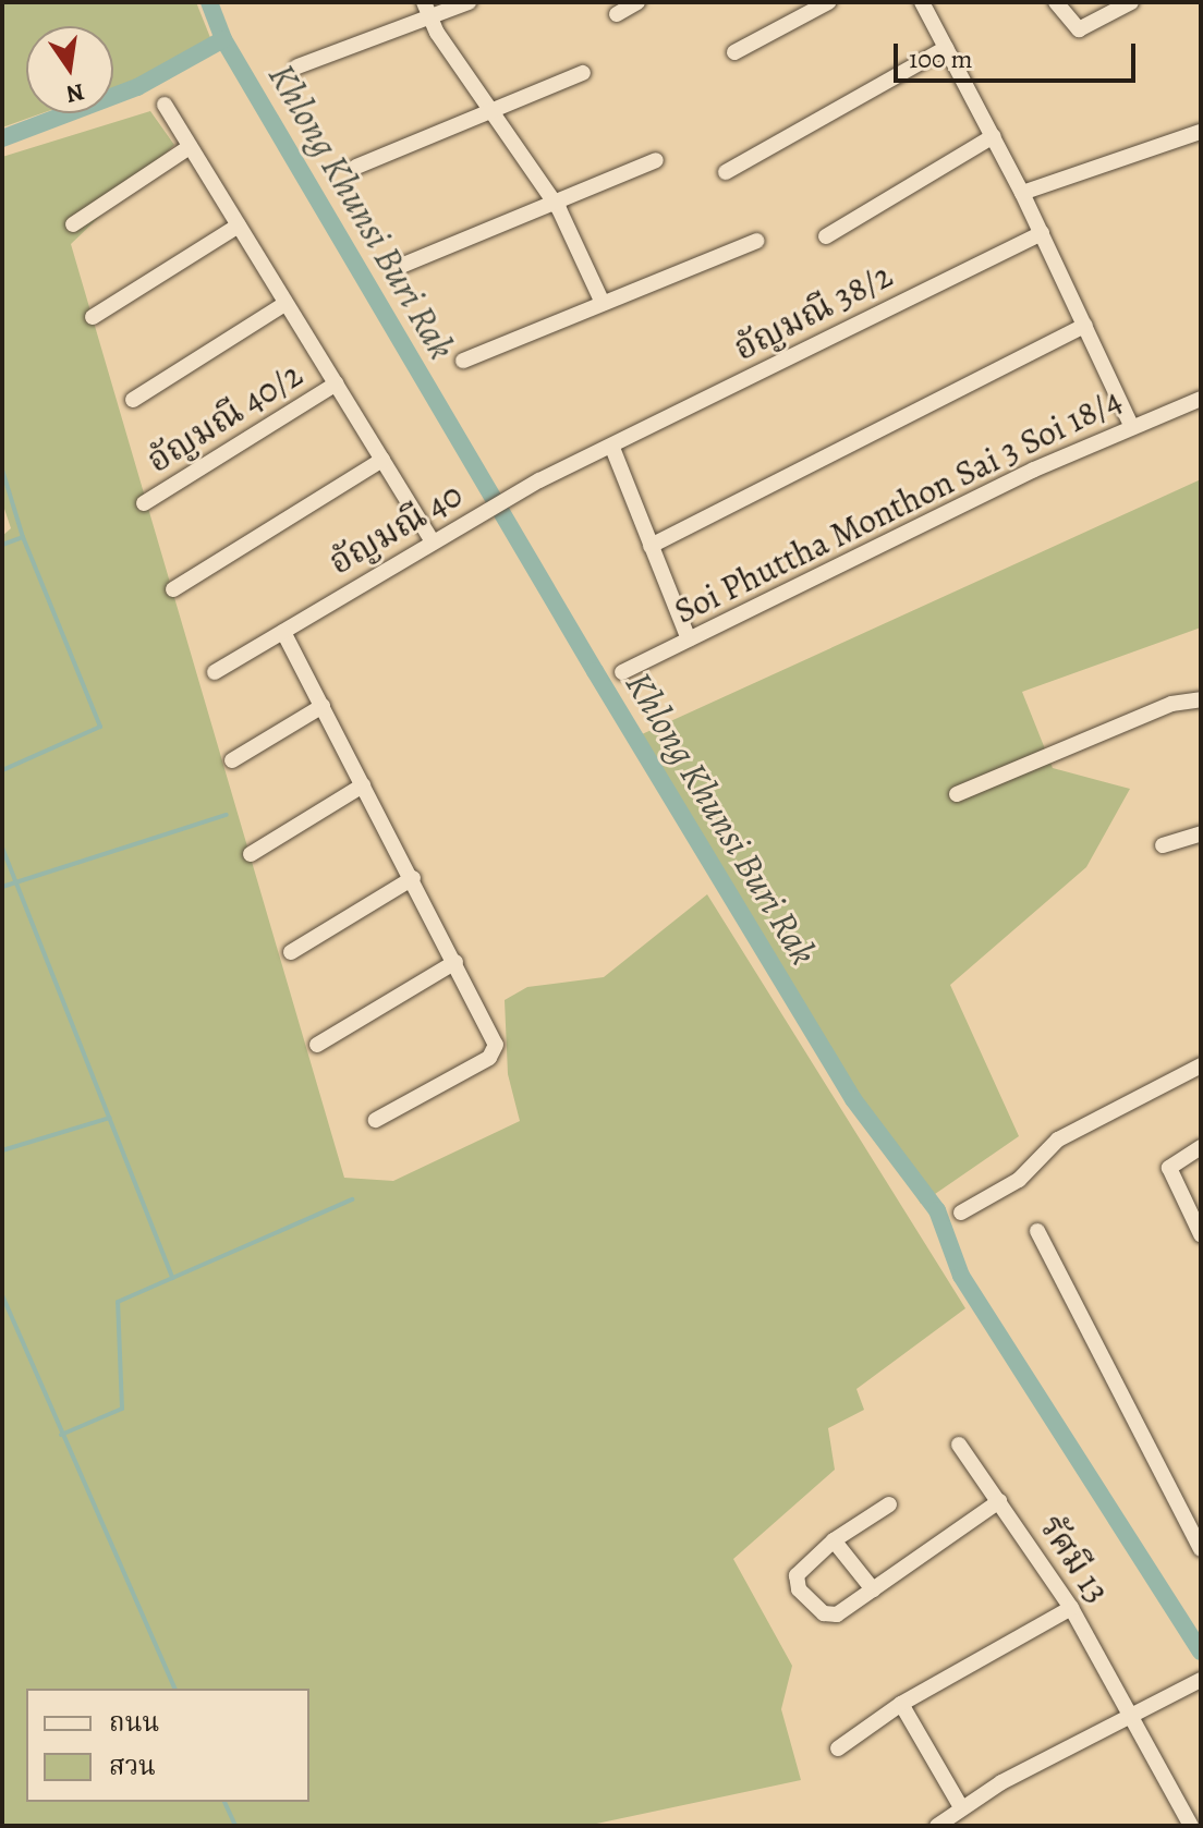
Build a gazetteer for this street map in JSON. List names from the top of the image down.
{
  "streets": {
    "street": [
      "อัญมณี 38/2",
      "อัญมณี 40/2",
      "Soi Phuttha Monthon Sai 3 Soi 18/4",
      "อัญมณี 40",
      "รัศมี 13"
    ]
  },
  "crossings": [
    ["อัญมณี 38/2", "อัญมณี 40"]
  ],
  "water": ["Khlong Khunsi Buri Rak"],
  "legend": ["ถนน", "สวน"],
  "scale_bar": "100 m",
  "north": "bottom"
}
